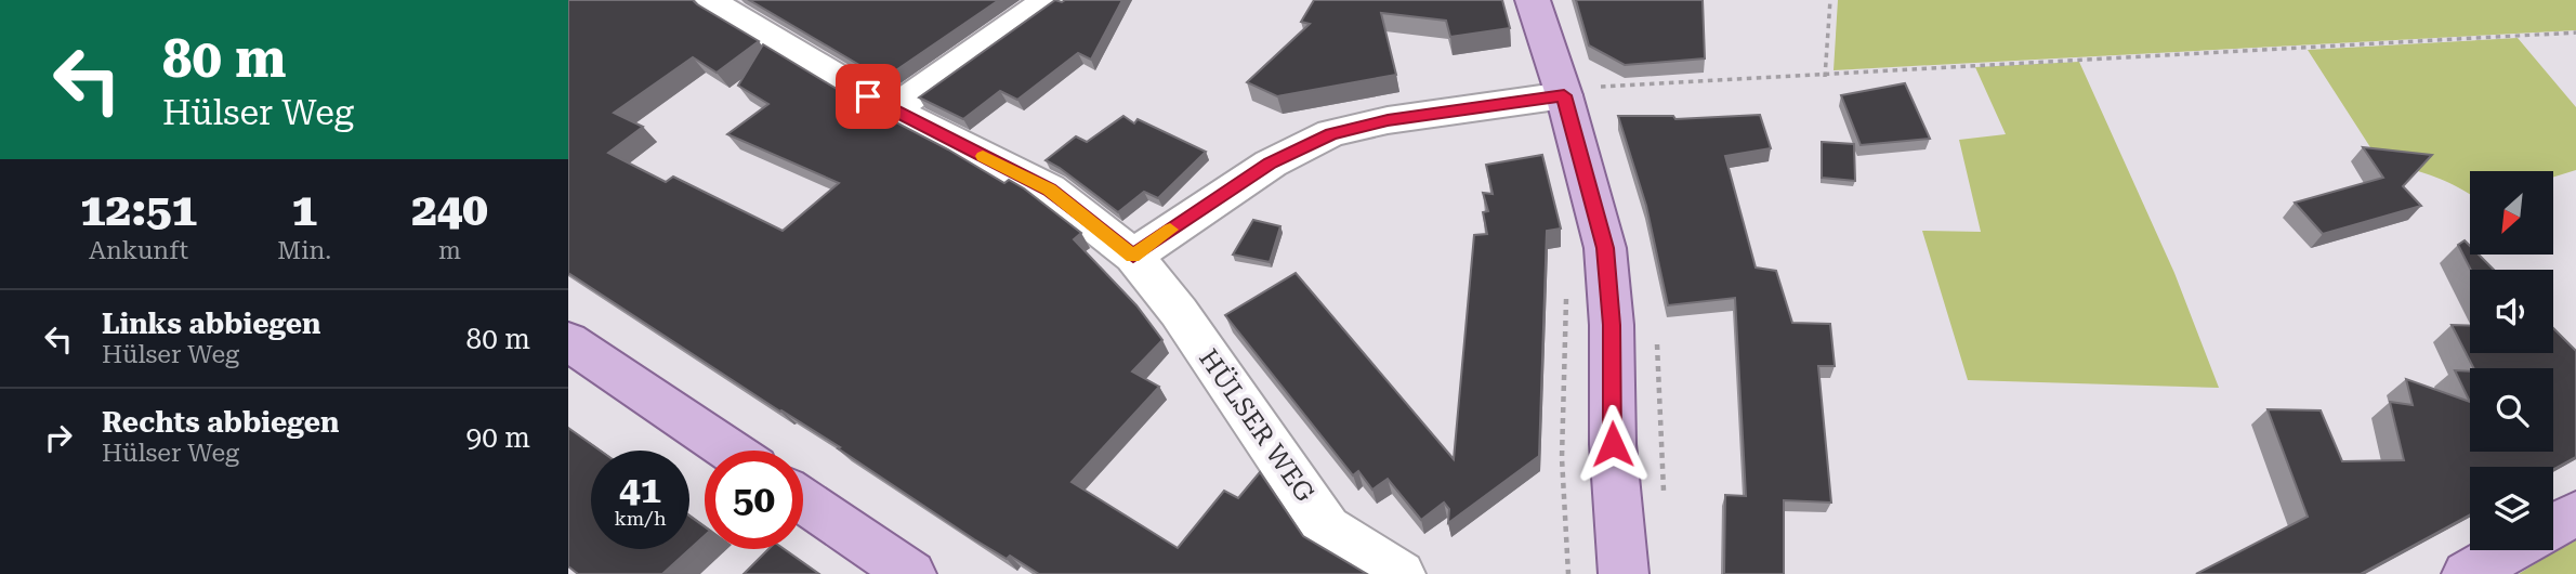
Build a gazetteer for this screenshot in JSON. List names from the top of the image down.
{
  "streets": {
    "street": ["HÜLSER WEG"]
  },
  "north": "bottom left",
  "page": {
    "turn": ["80 m", "Hülser Weg"],
    "eta": [
      "12:51",
      "Ankunft",
      "1",
      "Min.",
      "240",
      "m"
    ],
    "list": [
      {
        "name": "Links abbiegen",
        "note": "Hülser Weg",
        "value": "80 m"
      },
      {
        "name": "Rechts abbiegen",
        "note": "Hülser Weg",
        "value": "90 m"
      }
    ],
    "speed": "41 km/h",
    "limit": "50"
  }
}
